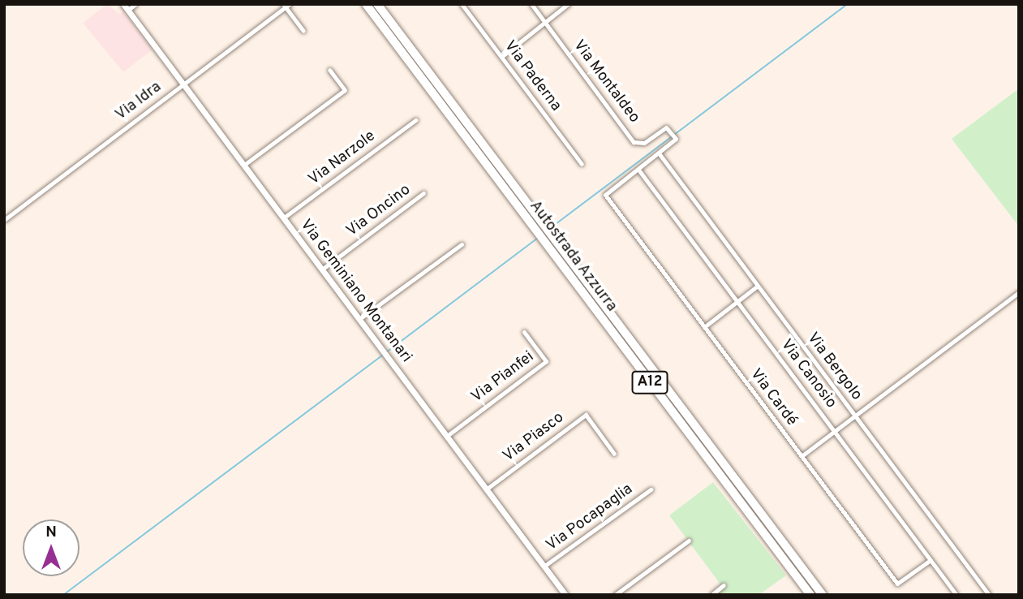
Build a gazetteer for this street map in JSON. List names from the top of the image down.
{
  "streets": {
    "highway": ["Autostrada Azzurra", "A12"],
    "street": [
      "Via Paderna",
      "Via Montaldeo",
      "Via Idra",
      "Via Narzole",
      "Via Oncino",
      "Via Geminiano Montanari",
      "Via Bergolo",
      "Via Canosio",
      "Via Pianfei",
      "Via Cardé",
      "Via Piasco",
      "Via Pocapaglia"
    ]
  },
  "crossings": [
    ["Via Montaldeo", "Via Bergolo"],
    ["Via Montaldeo", "Via Canosio"],
    ["Via Montaldeo", "Via Cardé"],
    ["Via Idra", "Via Geminiano Montanari"],
    ["Via Narzole", "Via Geminiano Montanari"],
    ["Via Oncino", "Via Geminiano Montanari"],
    ["Via Geminiano Montanari", "Via Pianfei"],
    ["Via Geminiano Montanari", "Via Piasco"],
    ["Via Geminiano Montanari", "Via Pocapaglia"],
    ["Via Canosio", "Via Cardé"]
  ],
  "north": "top"
}
